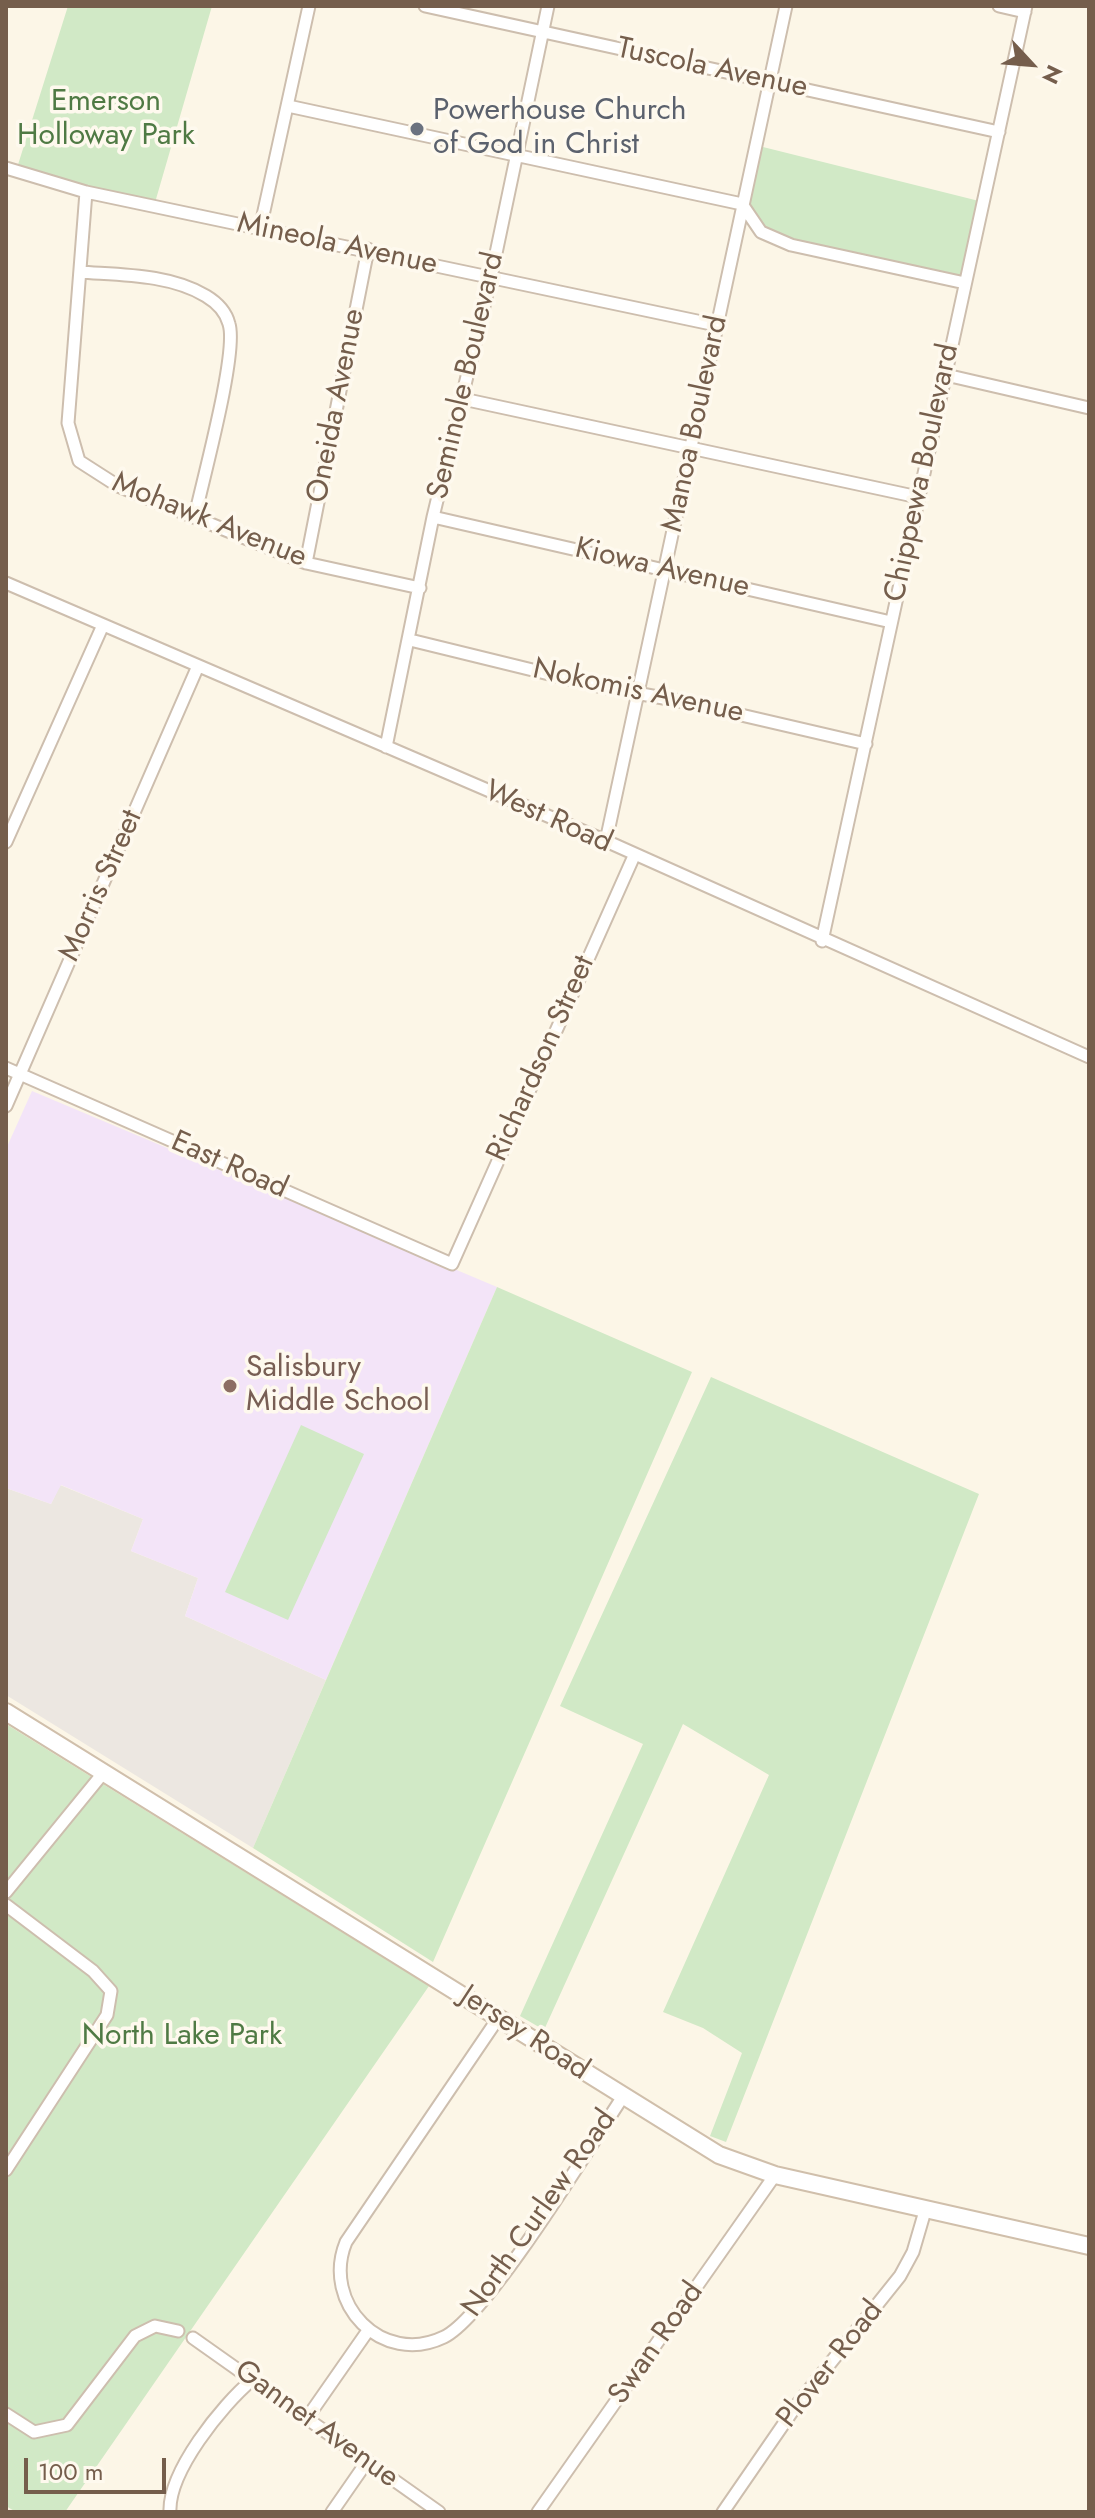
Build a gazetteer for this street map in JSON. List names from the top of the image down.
{
  "streets": {
    "street": [
      "Tuscola Avenue",
      "Mineola Avenue",
      "Seminole Boulevard",
      "Oneida Avenue",
      "Manoa Boulevard",
      "Chippewa Boulevard",
      "Mohawk Avenue",
      "Kiowa Avenue",
      "Nokomis Avenue",
      "West Road",
      "Morris Street",
      "Richardson Street",
      "East Road",
      "Jersey Road",
      "North Curlew Road",
      "Swan Road",
      "Plover Road",
      "Gannet Avenue"
    ]
  },
  "crossings": [
    ["Tuscola Avenue", "Seminole Boulevard"],
    ["Tuscola Avenue", "Manoa Boulevard"],
    ["Tuscola Avenue", "Chippewa Boulevard"],
    ["Mineola Avenue", "Seminole Boulevard"],
    ["Mineola Avenue", "Oneida Avenue"],
    ["Mineola Avenue", "Manoa Boulevard"],
    ["Mineola Avenue", "Mohawk Avenue"],
    ["Seminole Boulevard", "Mohawk Avenue"],
    ["Seminole Boulevard", "Kiowa Avenue"],
    ["Seminole Boulevard", "Nokomis Avenue"],
    ["Seminole Boulevard", "West Road"],
    ["Oneida Avenue", "Mohawk Avenue"],
    ["Manoa Boulevard", "Kiowa Avenue"],
    ["Manoa Boulevard", "Nokomis Avenue"],
    ["Manoa Boulevard", "West Road"],
    ["Chippewa Boulevard", "Kiowa Avenue"],
    ["Chippewa Boulevard", "Nokomis Avenue"],
    ["Chippewa Boulevard", "West Road"],
    ["West Road", "Morris Street"],
    ["West Road", "Richardson Street"],
    ["Morris Street", "East Road"],
    ["Richardson Street", "East Road"],
    ["Jersey Road", "North Curlew Road"],
    ["Jersey Road", "Swan Road"],
    ["Jersey Road", "Plover Road"]
  ],
  "parks": ["Emerson Holloway Park", "North Lake Park"],
  "places": ["Powerhouse Church of God in Christ", "Salisbury Middle School"],
  "scale_bar": "100 m",
  "north": "bottom right"
}
